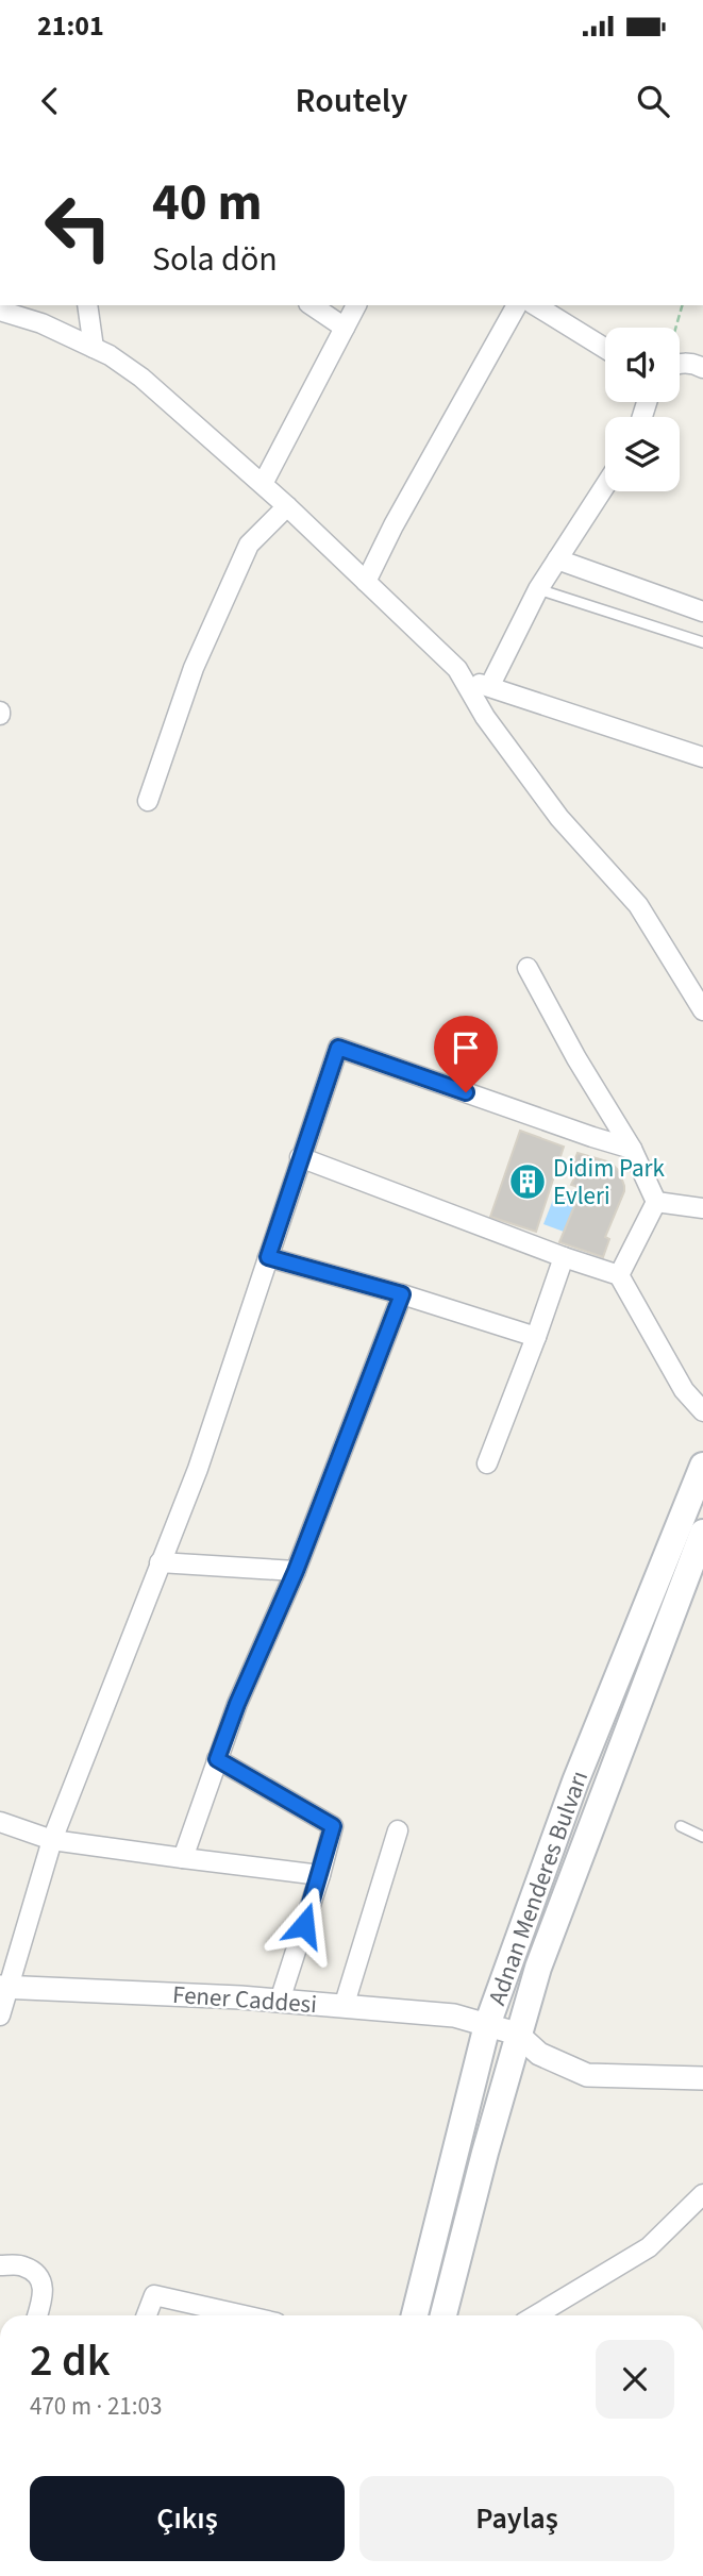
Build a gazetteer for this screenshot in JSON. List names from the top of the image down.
{
  "streets": {
    "main road": ["Adnan Menderes Bulvarı"],
    "street": ["Fener Caddesi"]
  },
  "crossings": [
    ["Adnan Menderes Bulvarı", "Fener Caddesi"]
  ],
  "places": {
    "building": ["Didim Park Evleri"]
  },
  "page": {
    "status": "21:01",
    "header": "Routely",
    "turn": ["40 m", "Sola dön"],
    "heading": ["2 dk", "470 m · 21:03"],
    "buttons": ["Çıkış", "Paylaş"]
  }
}
